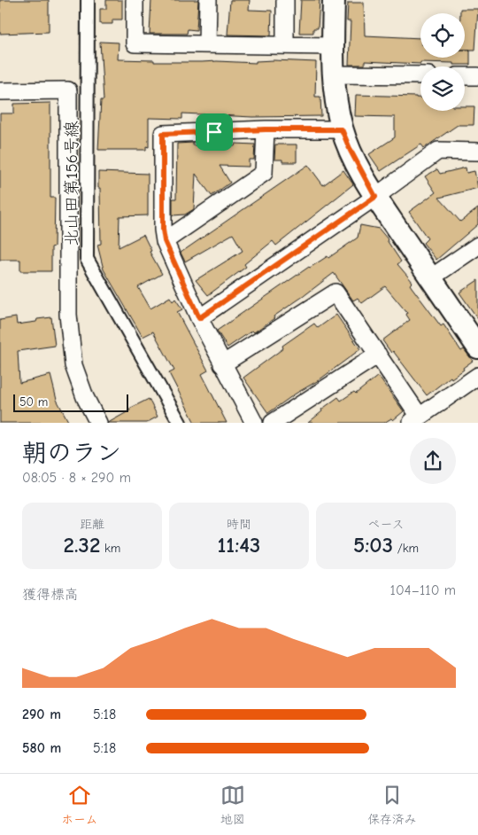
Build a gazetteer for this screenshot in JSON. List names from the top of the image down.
{
  "streets": {
    "street": ["北山田第156号線"]
  },
  "scale_bar": "50 m",
  "page": {
    "scale": "50 m",
    "heading": ["朝のラン", "08:05 · 8 × 290 m"],
    "stats": [
      ["距離", "2.32 km"],
      ["時間", "11:43"],
      ["ペース", "5:03 /km"]
    ],
    "chart": ["獲得標高", "104–110 m"],
    "list": [
      {
        "name": "290 m",
        "note": "5:18"
      },
      {
        "name": "580 m",
        "note": "5:18"
      }
    ],
    "tabs": ["ホーム", "地図", "保存済み"]
  }
}
